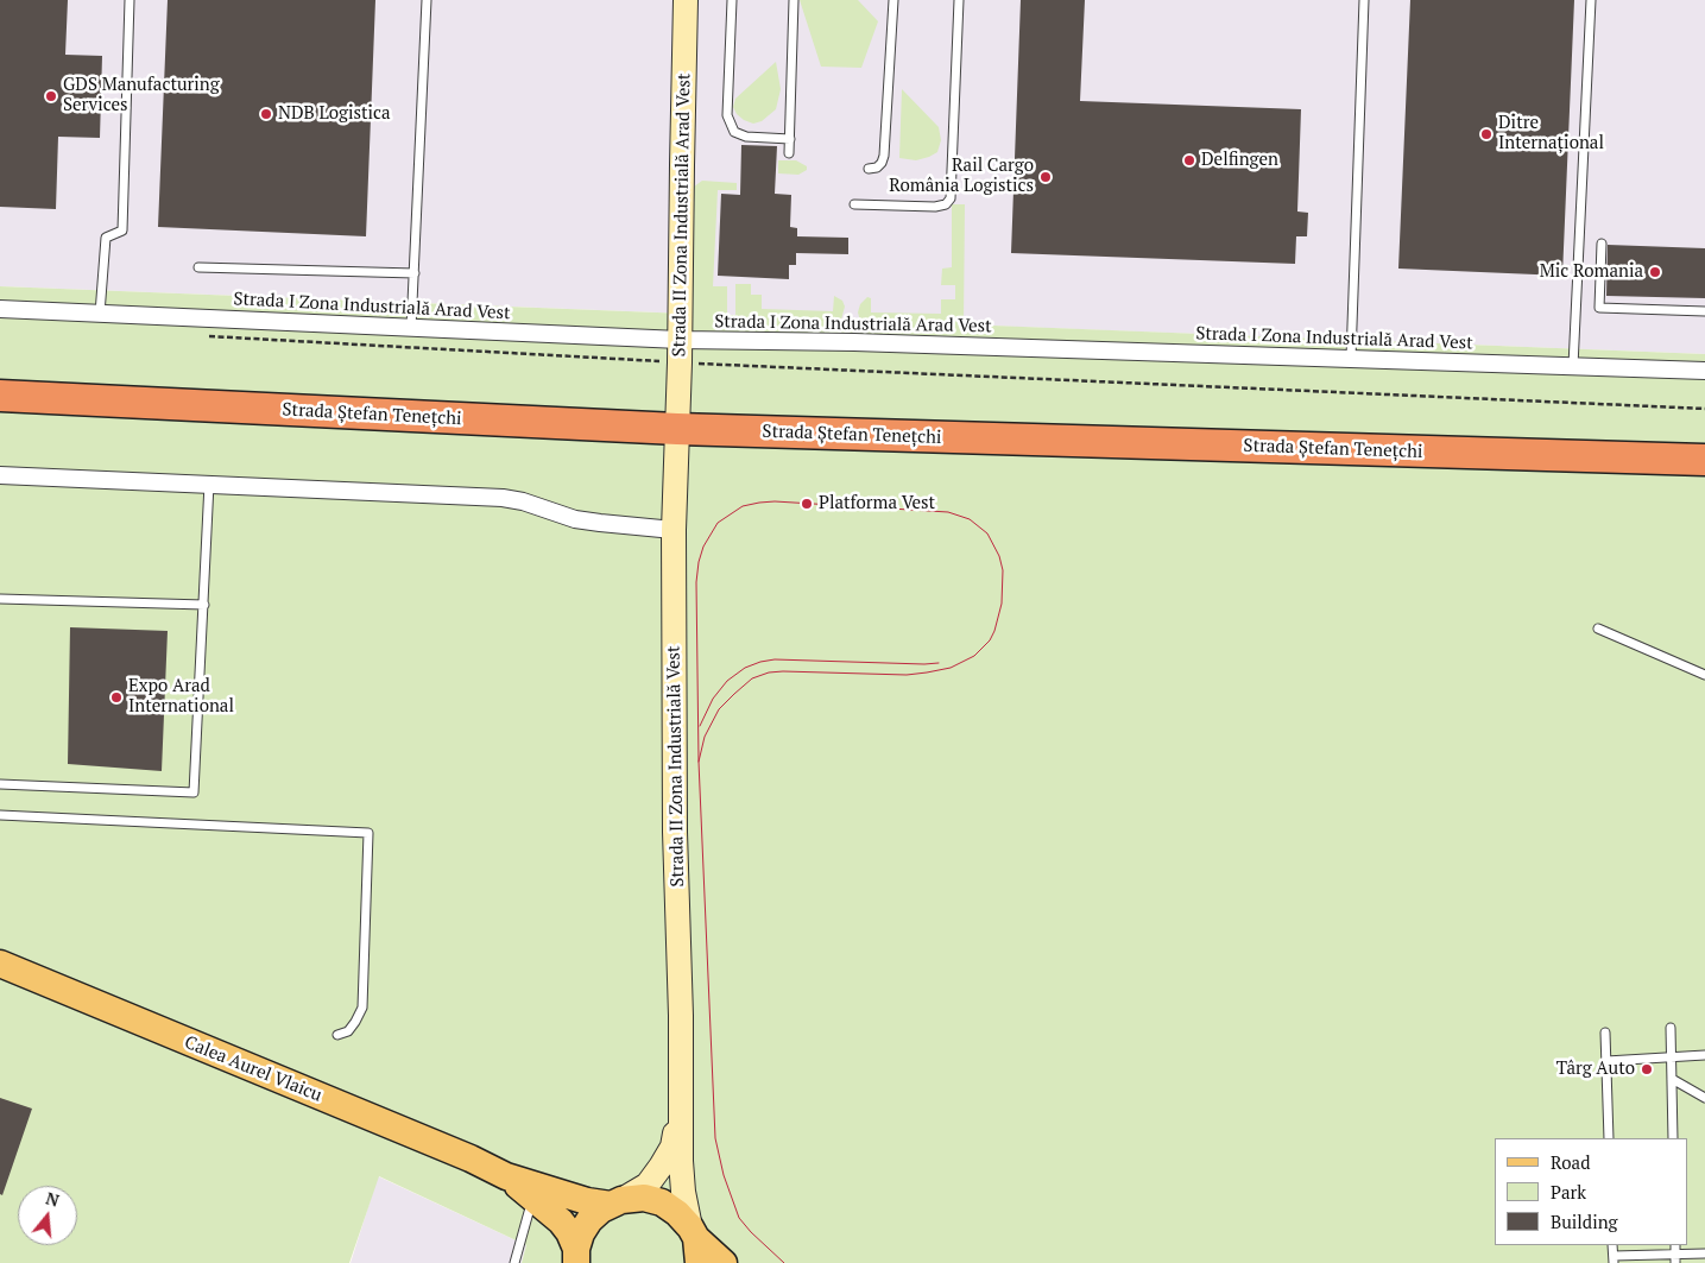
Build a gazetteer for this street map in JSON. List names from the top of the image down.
{
  "streets": {
    "highway": ["Strada Ștefan Tenețchi"],
    "main road": ["Calea Aurel Vlaicu"],
    "street": ["Strada II Zona Industrială Arad Vest", "Strada I Zona Industrială Arad Vest", "Strada II Zona Industrială Vest"]
  },
  "crossings": [
    ["Strada II Zona Industrială Arad Vest", "Strada I Zona Industrială Arad Vest"],
    ["Strada II Zona Industrială Arad Vest", "Strada Ștefan Tenețchi"],
    ["Strada II Zona Industrială Arad Vest", "Strada II Zona Industrială Vest"],
    ["Strada Ștefan Tenețchi", "Strada II Zona Industrială Vest"],
    ["Strada II Zona Industrială Vest", "Calea Aurel Vlaicu"]
  ],
  "places": [
    "GDS Manufacturing Services",
    "NDB Logistica",
    "Ditre Internațional",
    "Delfingen",
    "Rail Cargo România Logistics",
    "Mic Romania",
    "Platforma Vest",
    "Expo Arad International",
    "Târg Auto"
  ],
  "legend": ["Road", "Park", "Building"],
  "north": "top"
}
